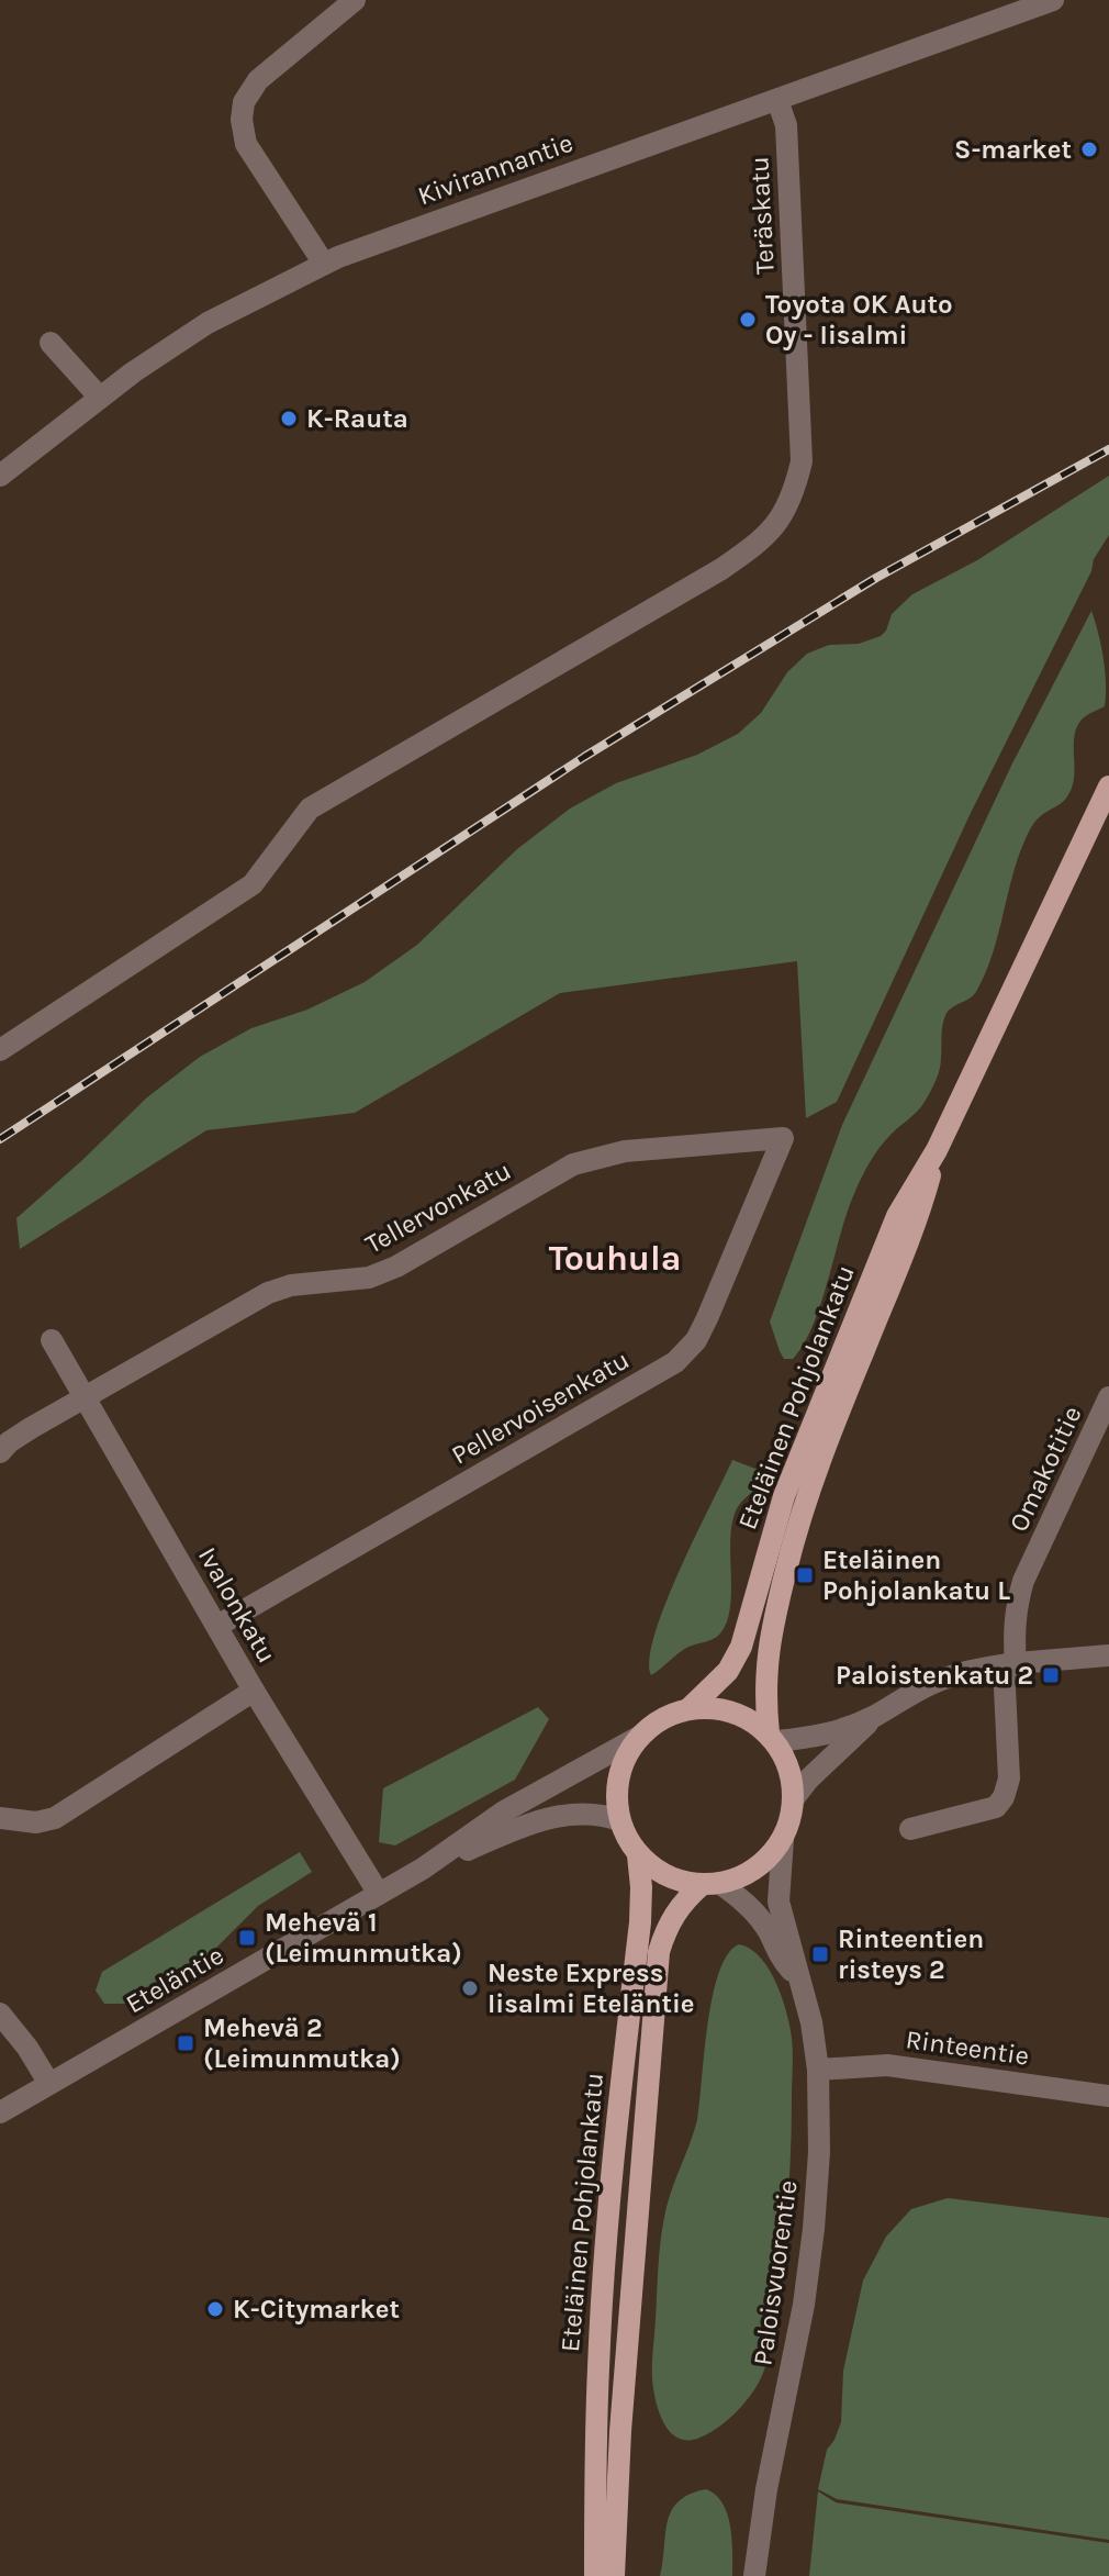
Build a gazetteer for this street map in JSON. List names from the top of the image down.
{
  "streets": {
    "main road": ["Eteläinen Pohjolankatu"],
    "street": [
      "Kivirannantie",
      "Teräskatu",
      "Tellervonkatu",
      "Pellervoisenkatu",
      "Omakotitie",
      "Ivalonkatu",
      "Eteläntie",
      "Rinteentie",
      "Paloisvuorentie"
    ]
  },
  "crossings": [
    ["Kivirannantie", "Teräskatu"],
    ["Tellervonkatu", "Pellervoisenkatu"],
    ["Tellervonkatu", "Ivalonkatu"],
    ["Eteläinen Pohjolankatu", "Eteläntie"],
    ["Eteläinen Pohjolankatu", "Paloisvuorentie"],
    ["Pellervoisenkatu", "Ivalonkatu"],
    ["Ivalonkatu", "Eteläntie"],
    ["Eteläntie", "Paloisvuorentie"],
    ["Rinteentie", "Paloisvuorentie"]
  ],
  "districts": ["Touhula"],
  "places": {
    "other": [
      "S-market",
      "Toyota OK Auto Oy - Iisalmi",
      "K-Rauta",
      "Neste Express Iisalmi Eteläntie",
      "K-Citymarket"
    ],
    "transit": [
      "Eteläinen Pohjolankatu L",
      "Paloistenkatu 2",
      "Mehevä 1 (Leimunmutka)",
      "Rinteentien risteys 2",
      "Mehevä 2 (Leimunmutka)"
    ]
  }
}
